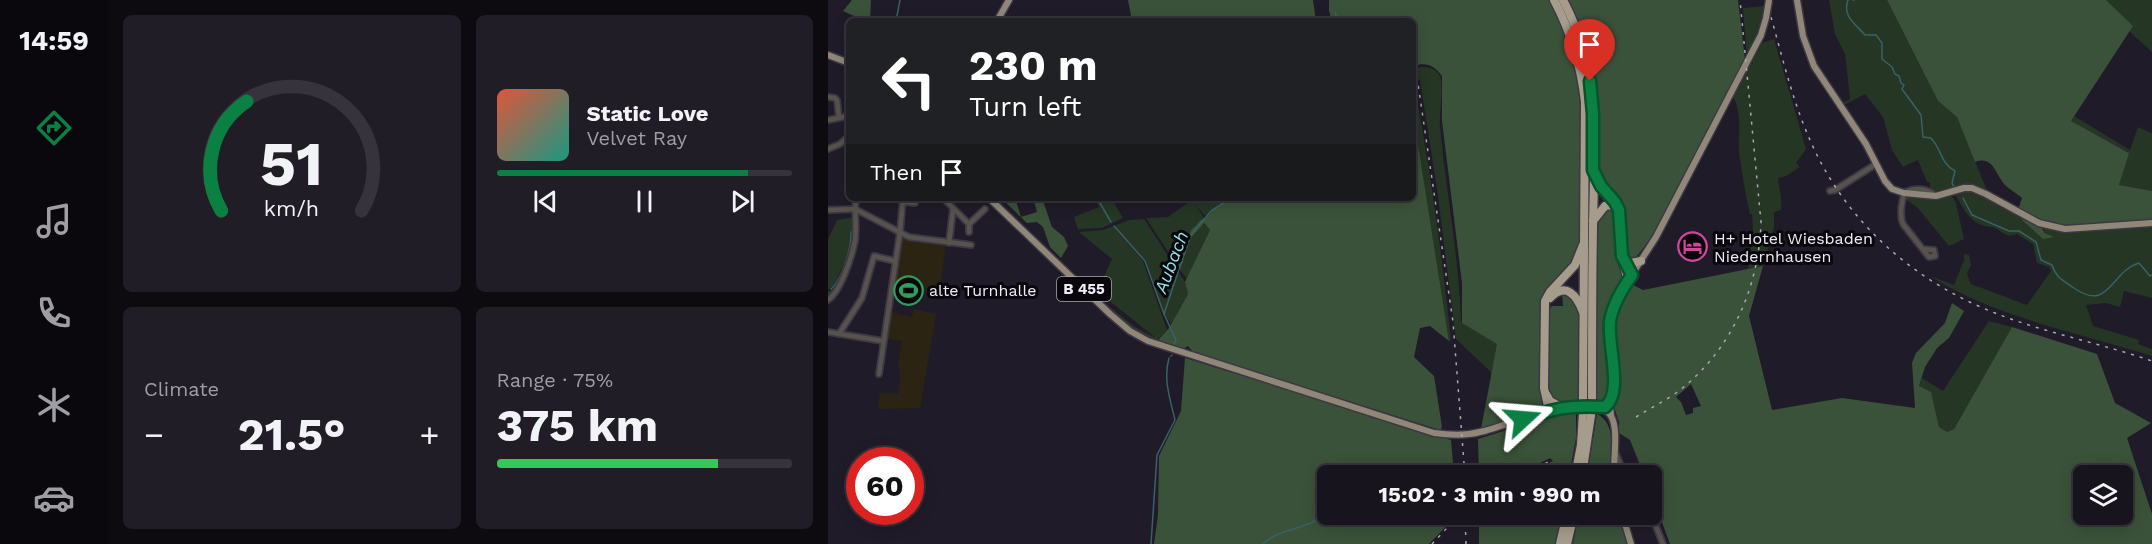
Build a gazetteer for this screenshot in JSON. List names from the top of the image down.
{
  "streets": {
    "main road": ["B 455"]
  },
  "water": ["Aubach"],
  "places": {
    "hotel": ["H+ Hotel Wiesbaden Niedernhausen"],
    "sports": ["alte Turnhalle"]
  },
  "page": {
    "tabs": "14:59",
    "turn": ["230 m", "Turn left"],
    "song": ["Static Love", "Velvet Ray"],
    "then": "Then",
    "tile": [
      "Climate",
      ["Range · 75%", "375 km"]
    ],
    "heat": ["−", "21.5°", "+"],
    "limit": "60",
    "trip": "15:02 · 3 min · 990 m",
    "gauge": ["51", "km/h"]
  }
}
